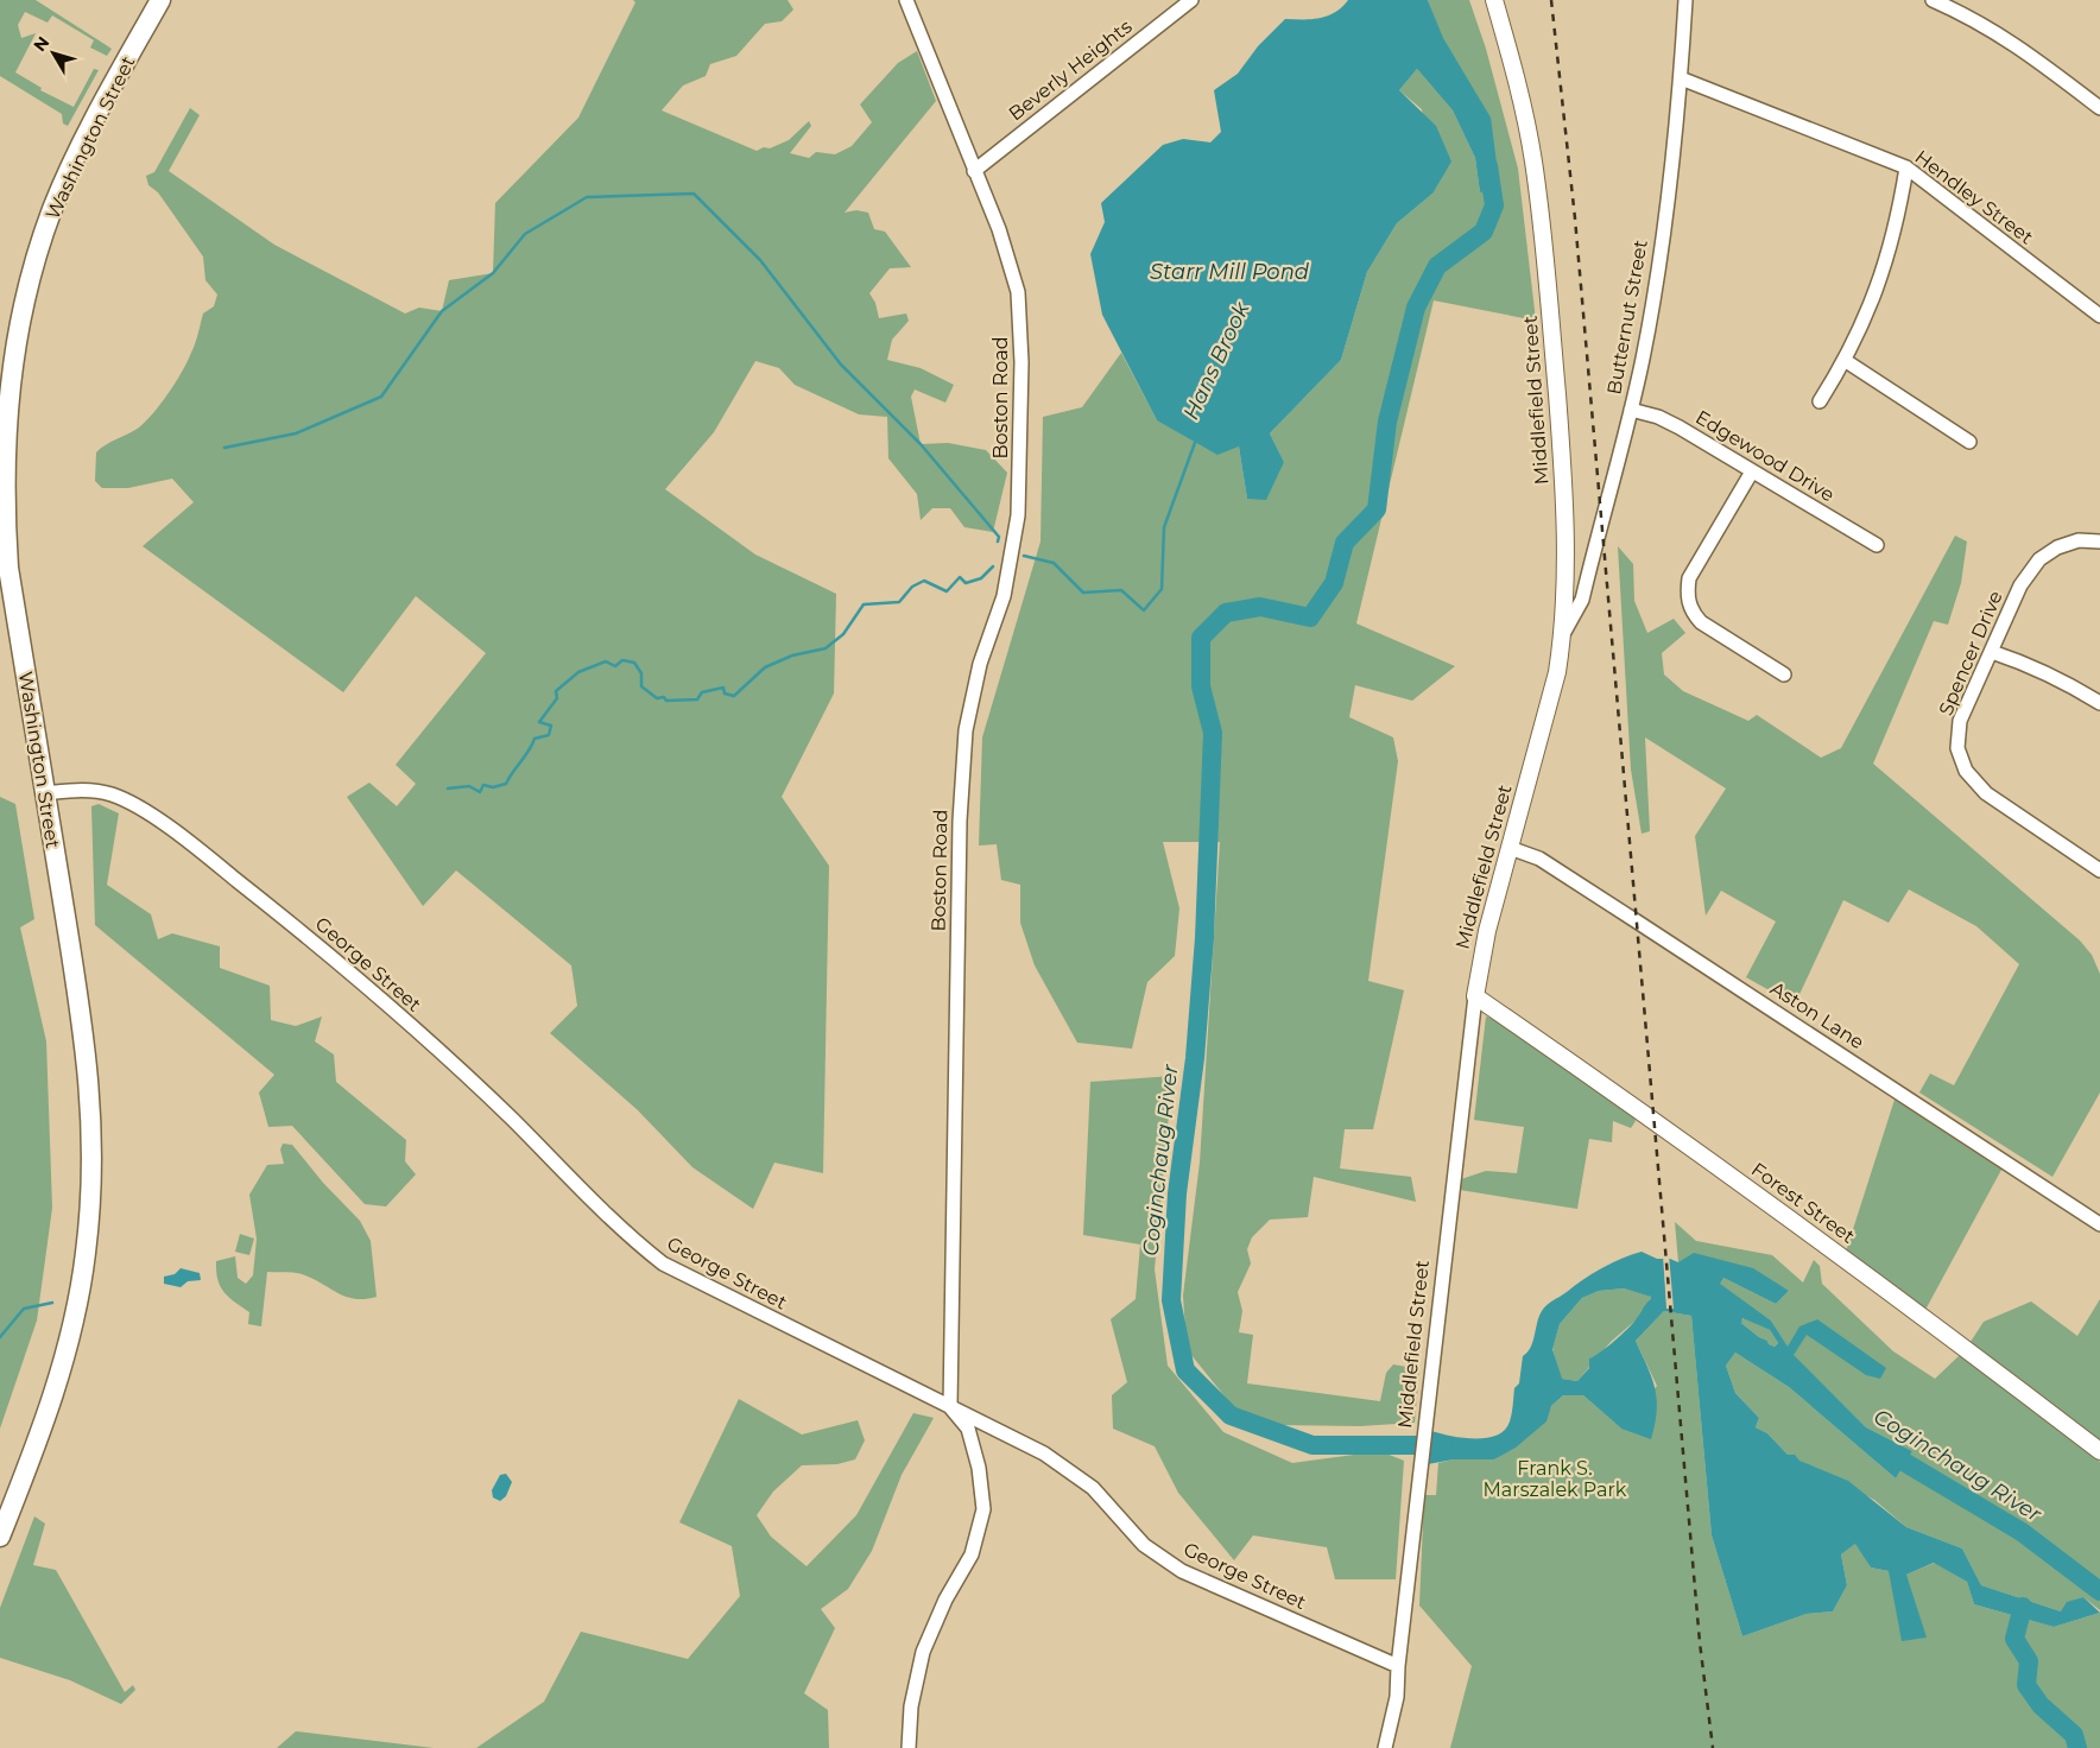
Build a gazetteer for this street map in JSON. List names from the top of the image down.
{
  "streets": {
    "highway": ["Washington Street"],
    "main road": ["Middlefield Street", "Forest Street"],
    "street": [
      "Beverly Heights",
      "Hendley Street",
      "Butternut Street",
      "Boston Road",
      "Edgewood Drive",
      "Spencer Drive",
      "George Street",
      "Aston Lane"
    ]
  },
  "crossings": [
    ["Beverly Heights", "Boston Road"],
    ["Washington Street", "George Street"],
    ["Hendley Street", "Butternut Street"],
    ["Butternut Street", "Middlefield Street"],
    ["Butternut Street", "Edgewood Drive"],
    ["Boston Road", "George Street"],
    ["Middlefield Street", "George Street"],
    ["Middlefield Street", "Aston Lane"],
    ["Middlefield Street", "Forest Street"]
  ],
  "water": ["Starr Mill Pond", "Hans Brook", "Coginchaug River"],
  "parks": ["Frank S. Marszalek Park"],
  "north": "top left"
}
